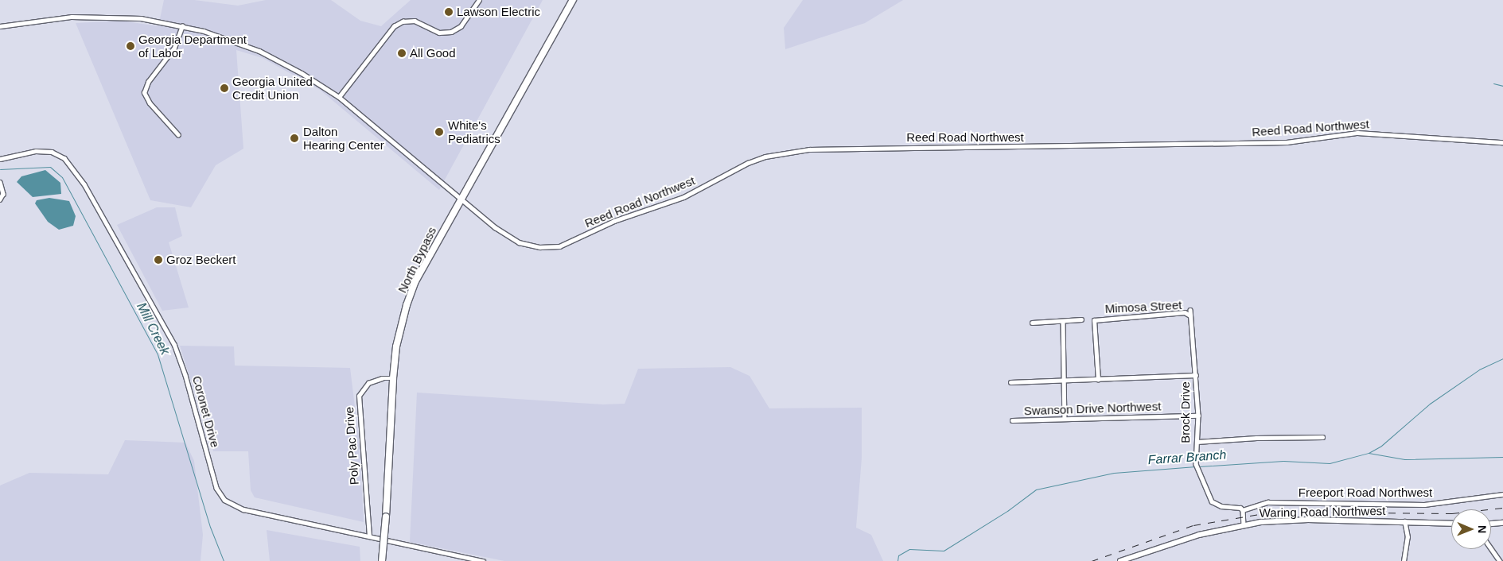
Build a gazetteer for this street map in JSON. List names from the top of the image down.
{
  "streets": {
    "highway": ["North Bypass"],
    "street": [
      "Reed Road Northwest",
      "Mimosa Street",
      "Swanson Drive Northwest",
      "Coronet Drive",
      "Brock Drive",
      "Poly Pac Drive",
      "Freeport Road Northwest",
      "Waring Road Northwest"
    ]
  },
  "crossings": [
    ["Reed Road Northwest", "North Bypass"],
    ["North Bypass", "Poly Pac Drive"],
    ["Mimosa Street", "Brock Drive"],
    ["Swanson Drive Northwest", "Brock Drive"],
    ["Coronet Drive", "Poly Pac Drive"],
    ["Brock Drive", "Freeport Road Northwest"]
  ],
  "water": ["Mill Creek", "Farrar Branch"],
  "places": [
    "Lawson Electric",
    "Georgia Department of Labor",
    "All Good",
    "Georgia United Credit Union",
    "White's Pediatrics",
    "Dalton Hearing Center",
    "Groz Beckert"
  ],
  "north": "right"
}
